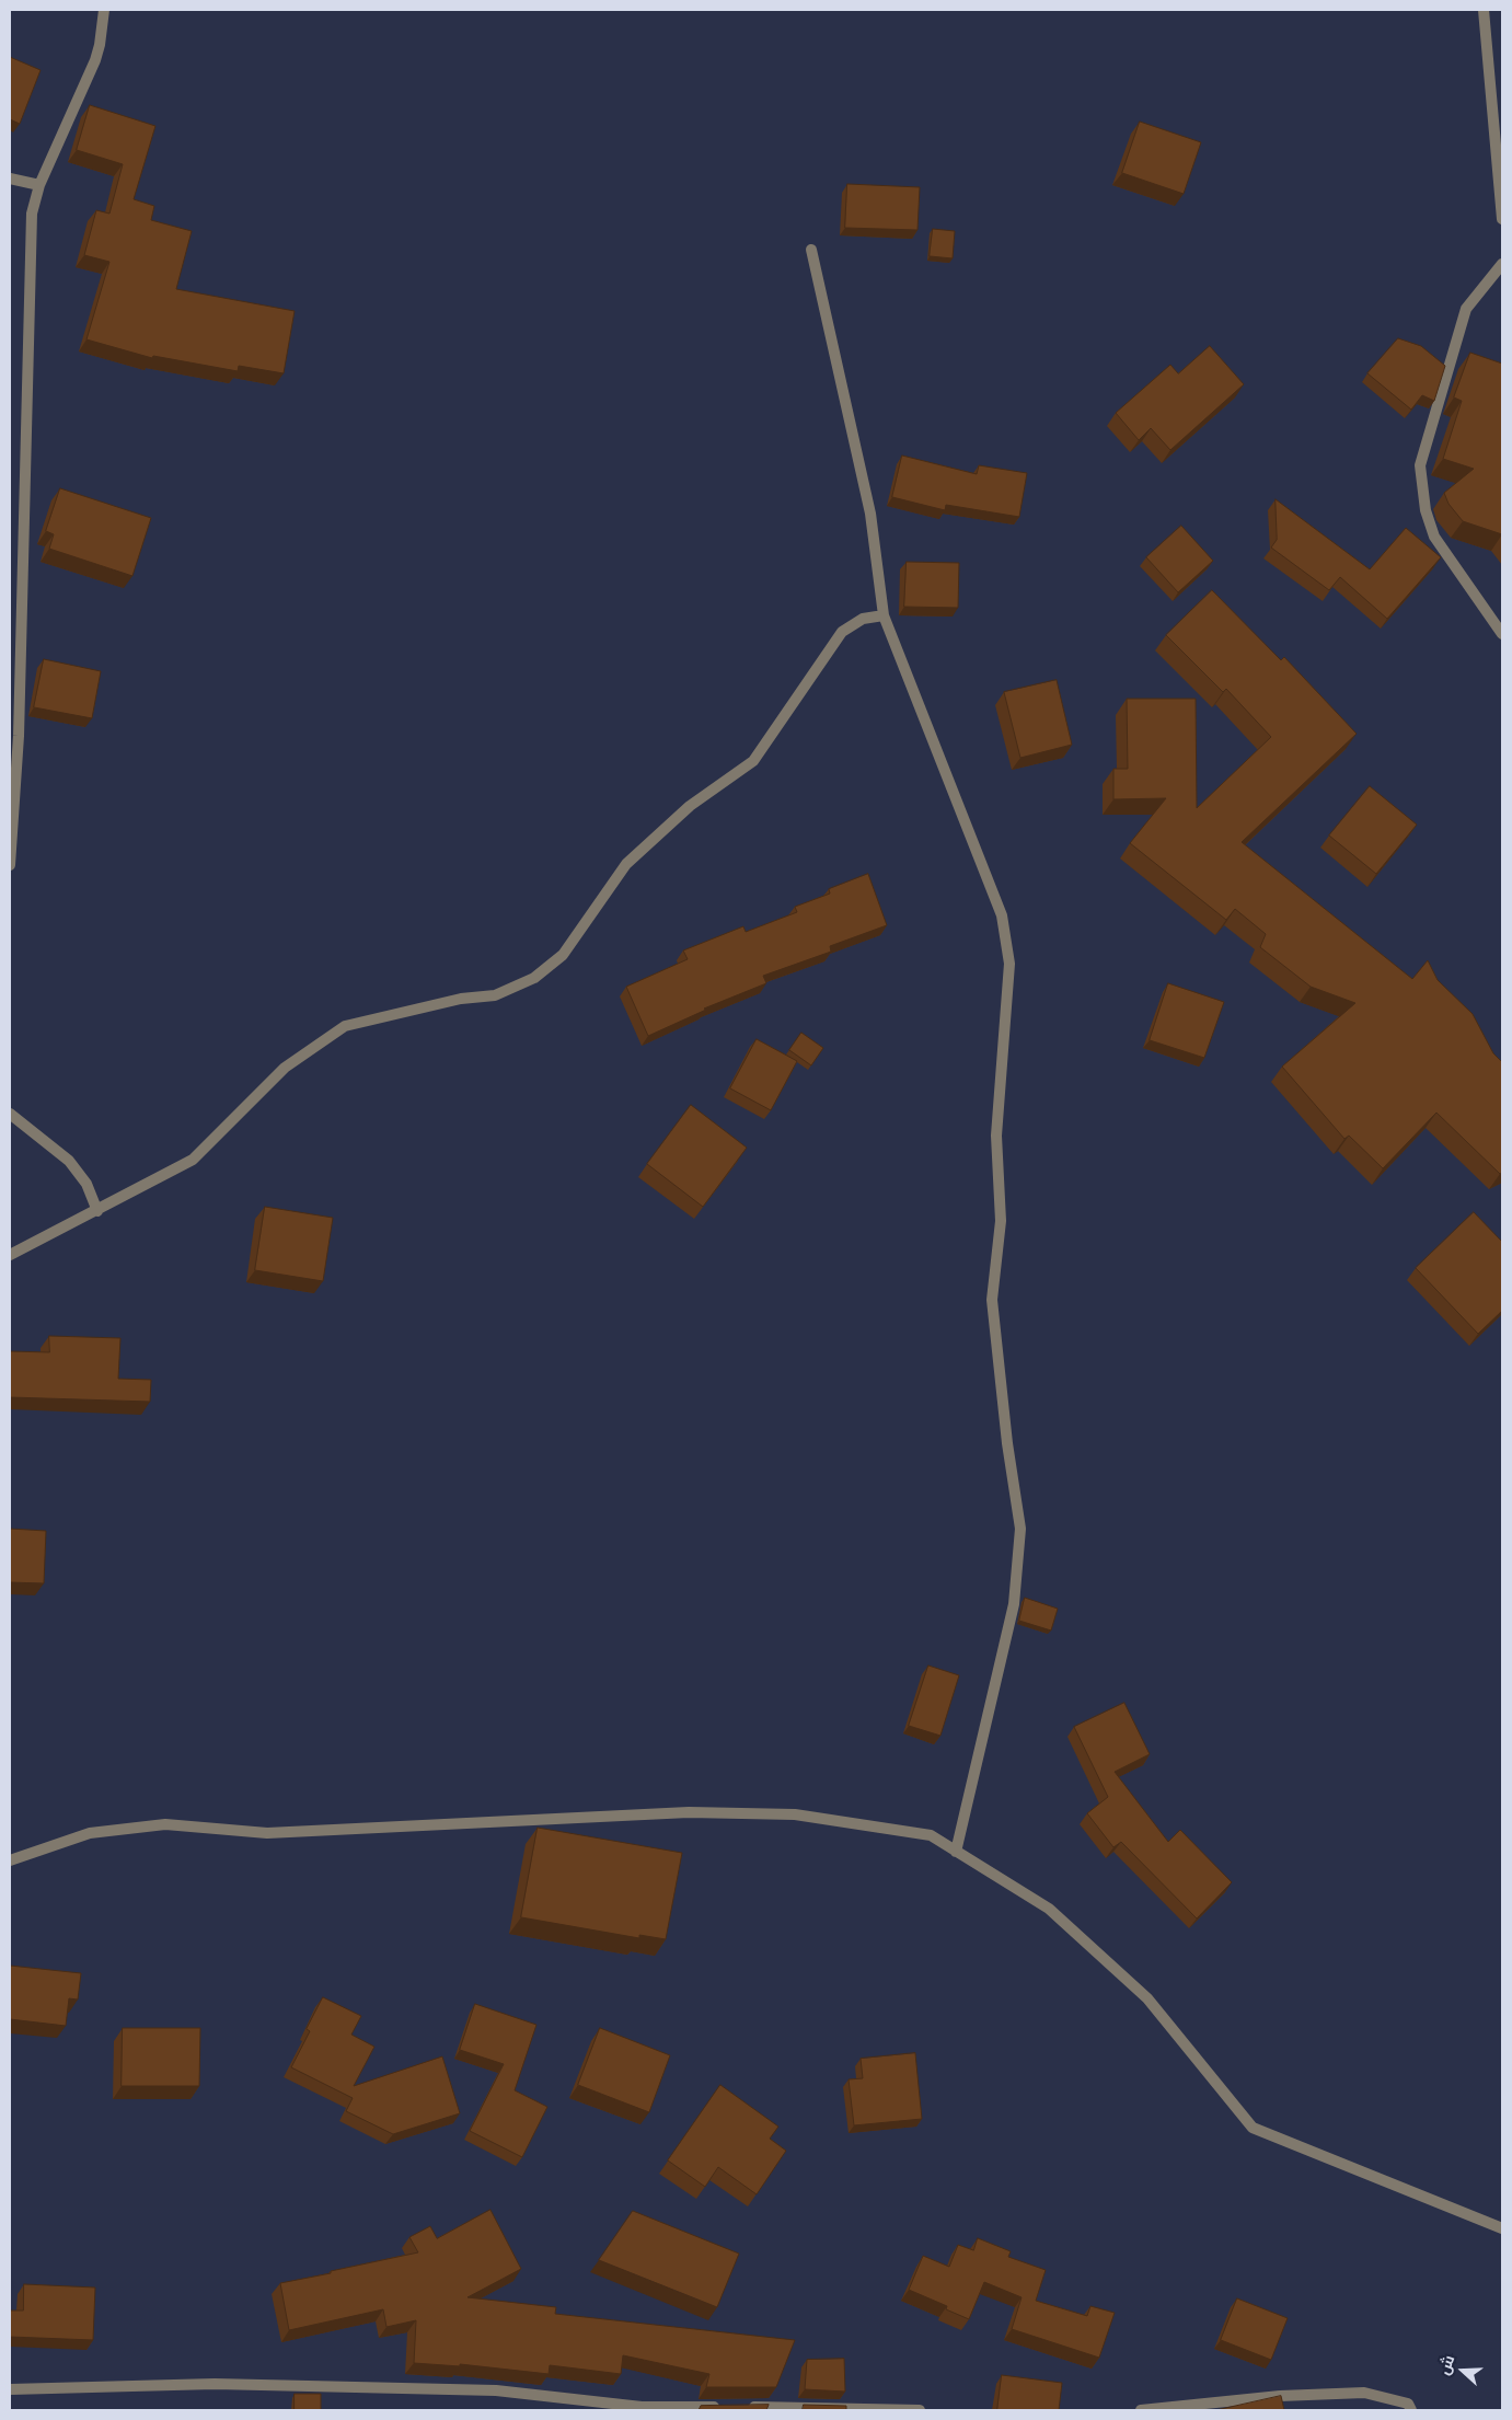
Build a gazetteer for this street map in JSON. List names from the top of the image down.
{
  "north": "left"
}
